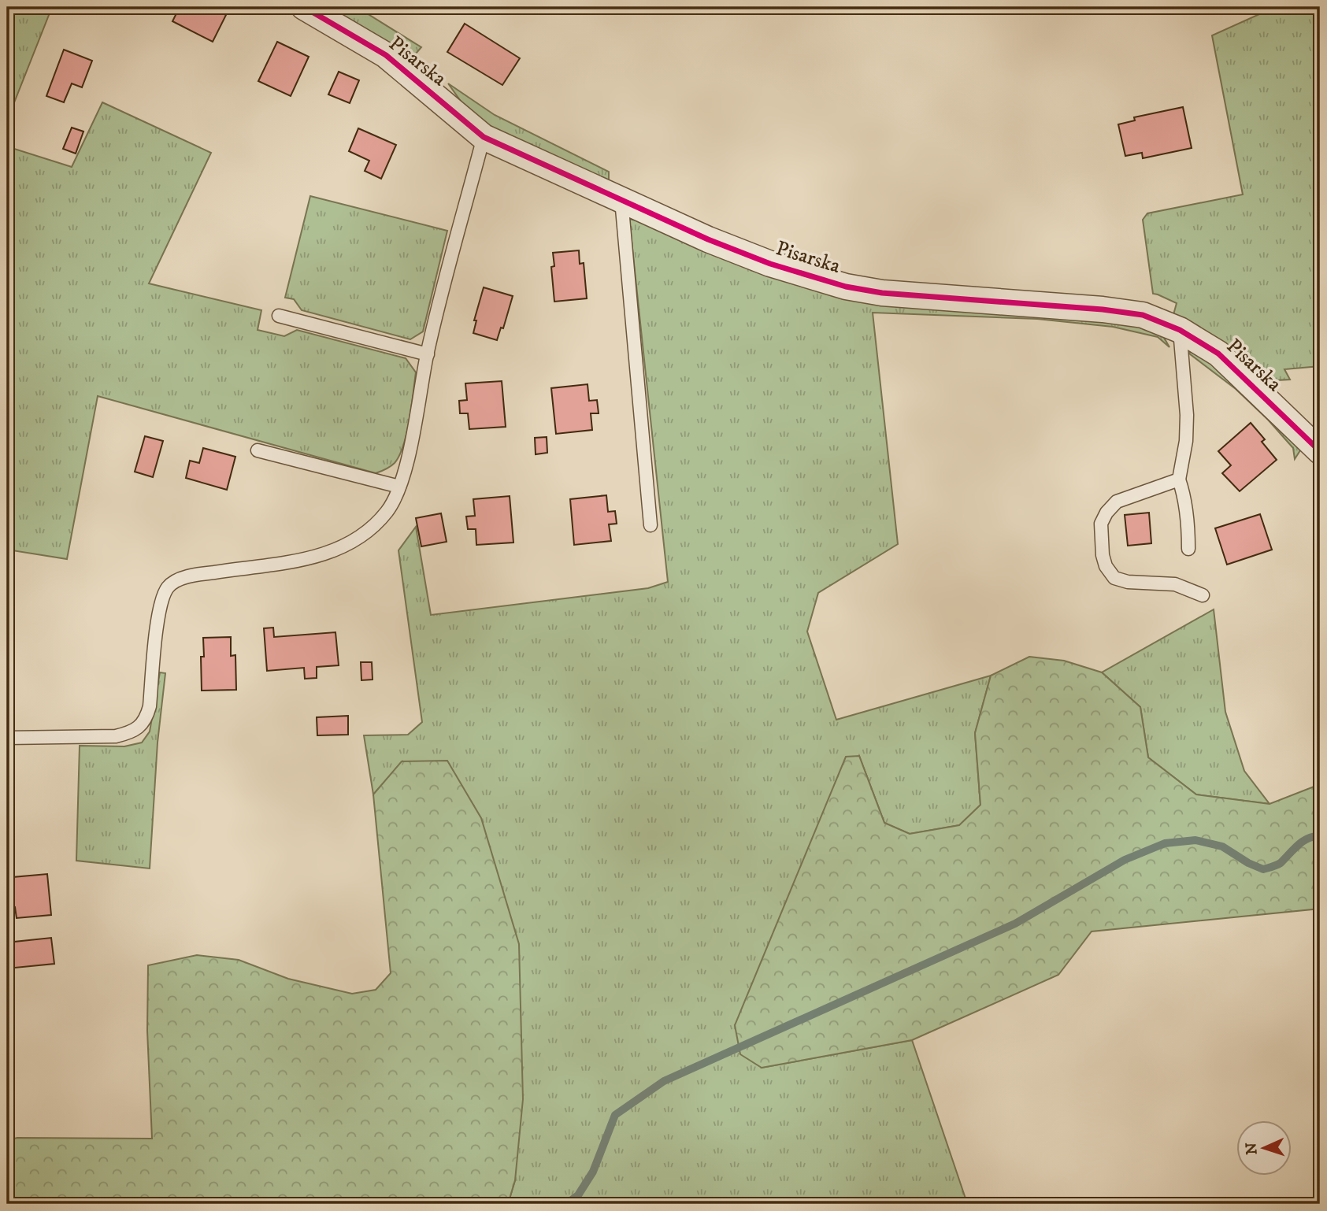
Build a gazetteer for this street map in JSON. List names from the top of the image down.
{
  "streets": {
    "street": ["Pisarska"]
  },
  "north": "left"
}
